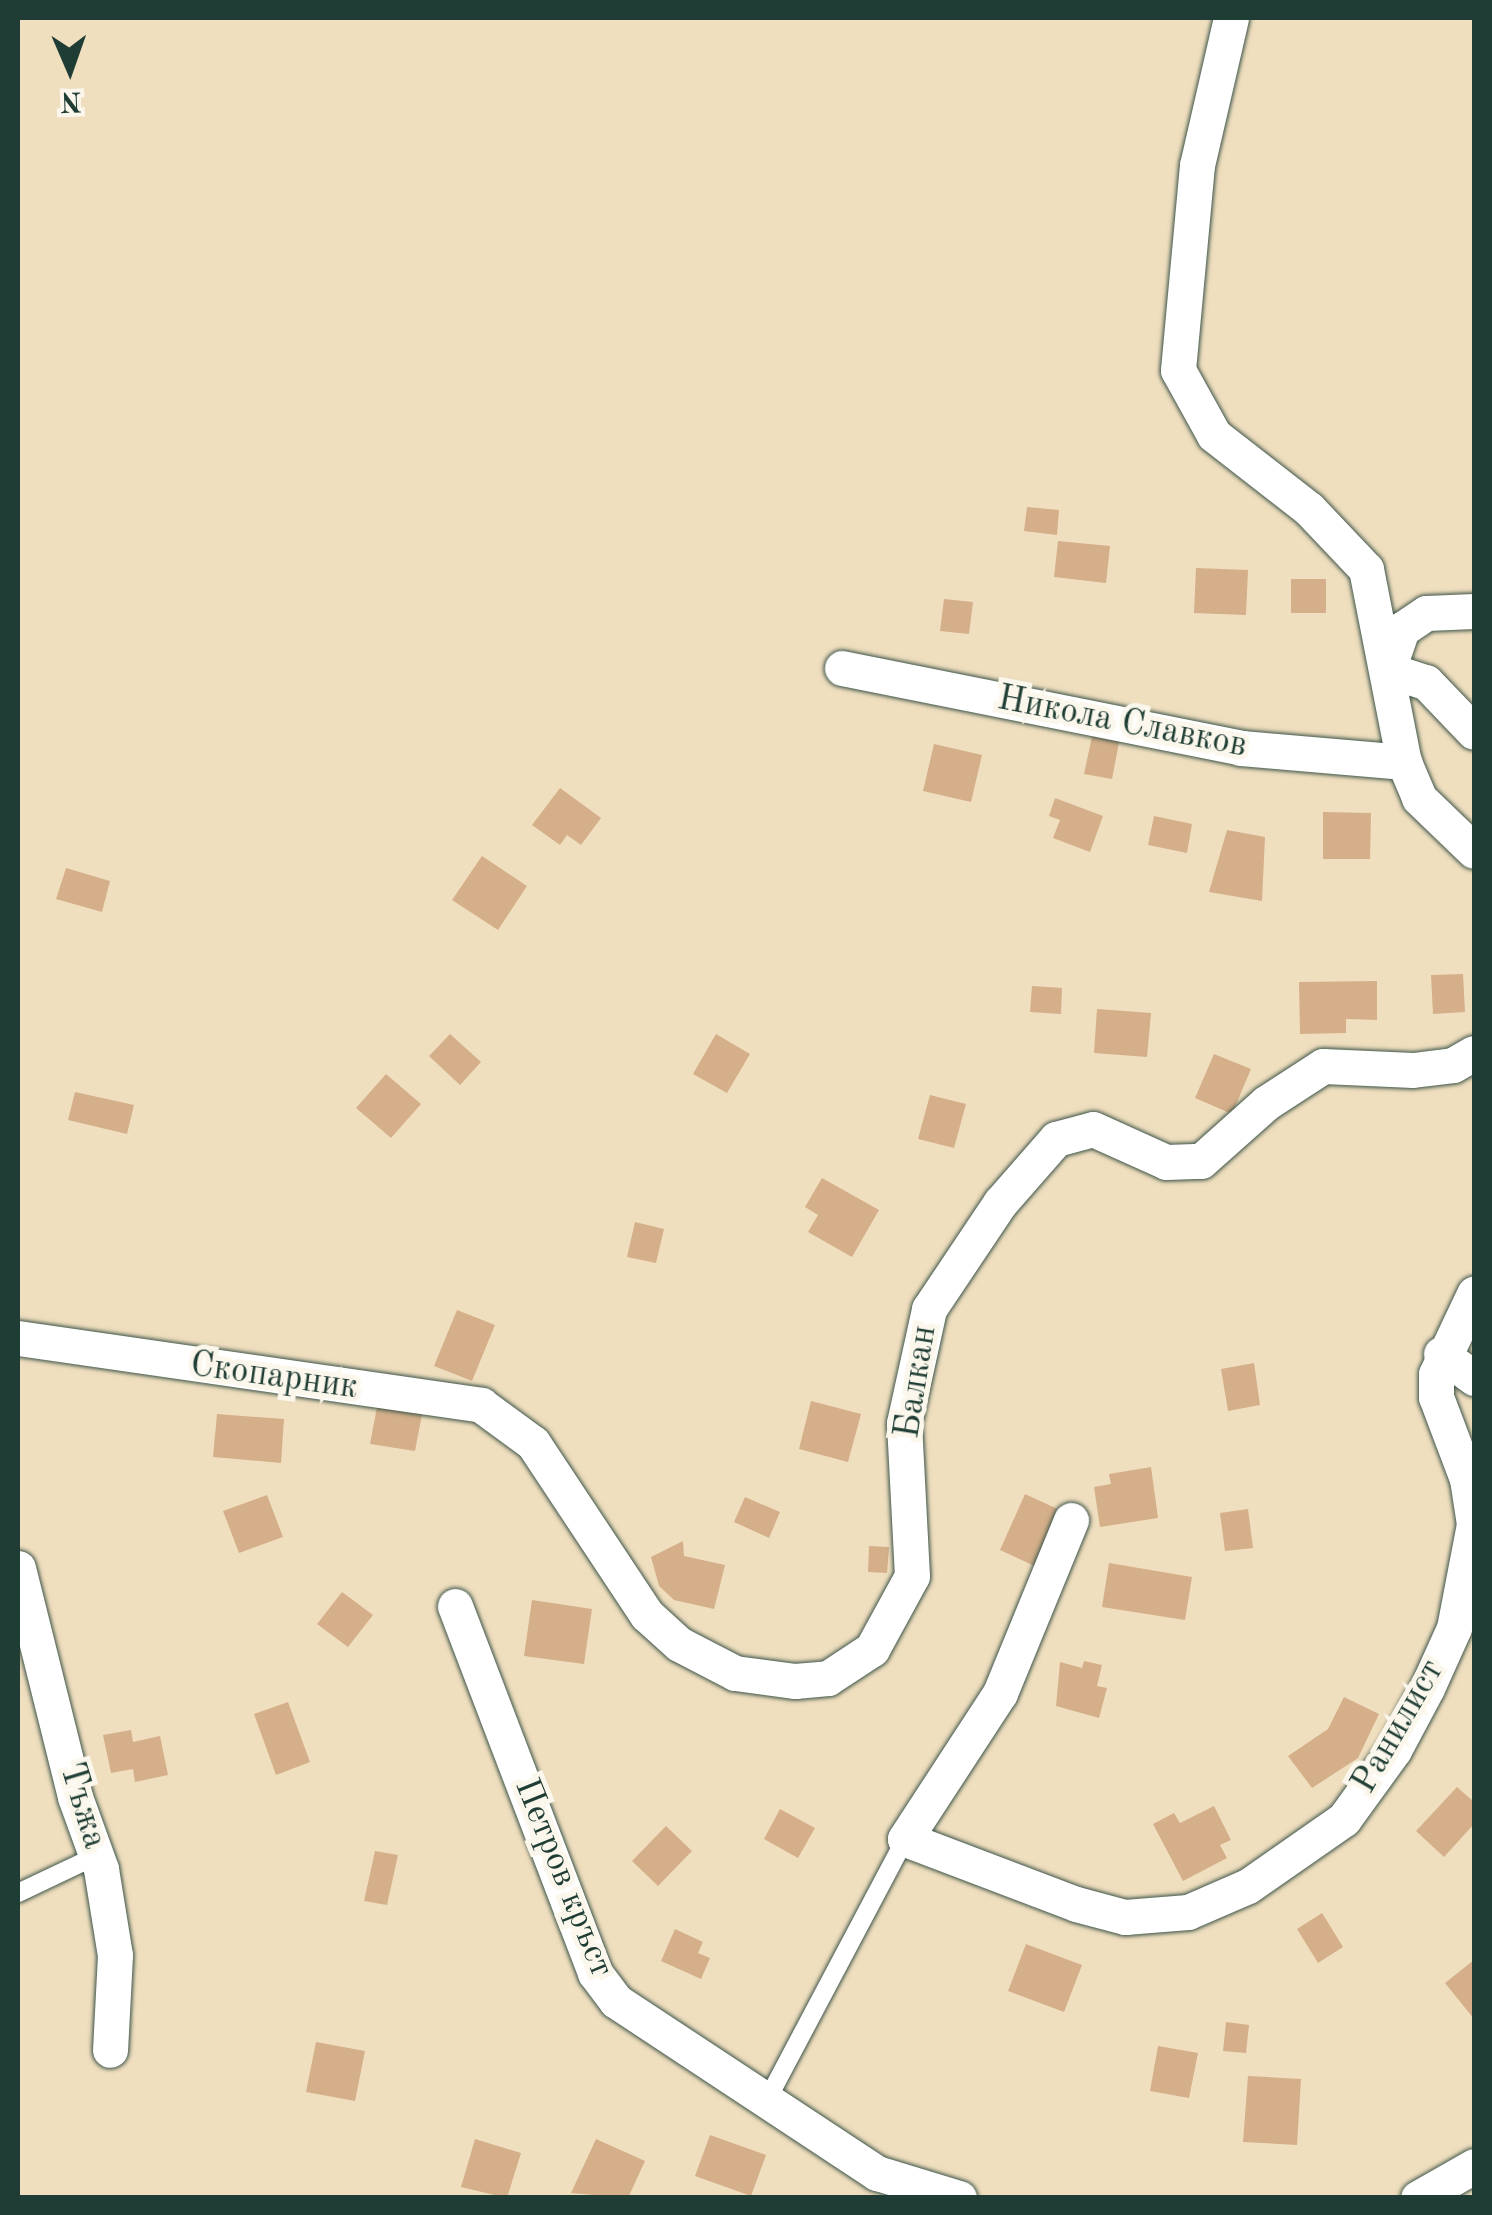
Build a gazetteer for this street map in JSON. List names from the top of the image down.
{
  "streets": {
    "street": [
      "Никола Славков",
      "Скопарник",
      "Балкан",
      "Ранилист",
      "Тъжа",
      "Петров кръст"
    ]
  },
  "crossings": [
    ["Скопарник", "Балкан"]
  ],
  "north": "bottom"
}
